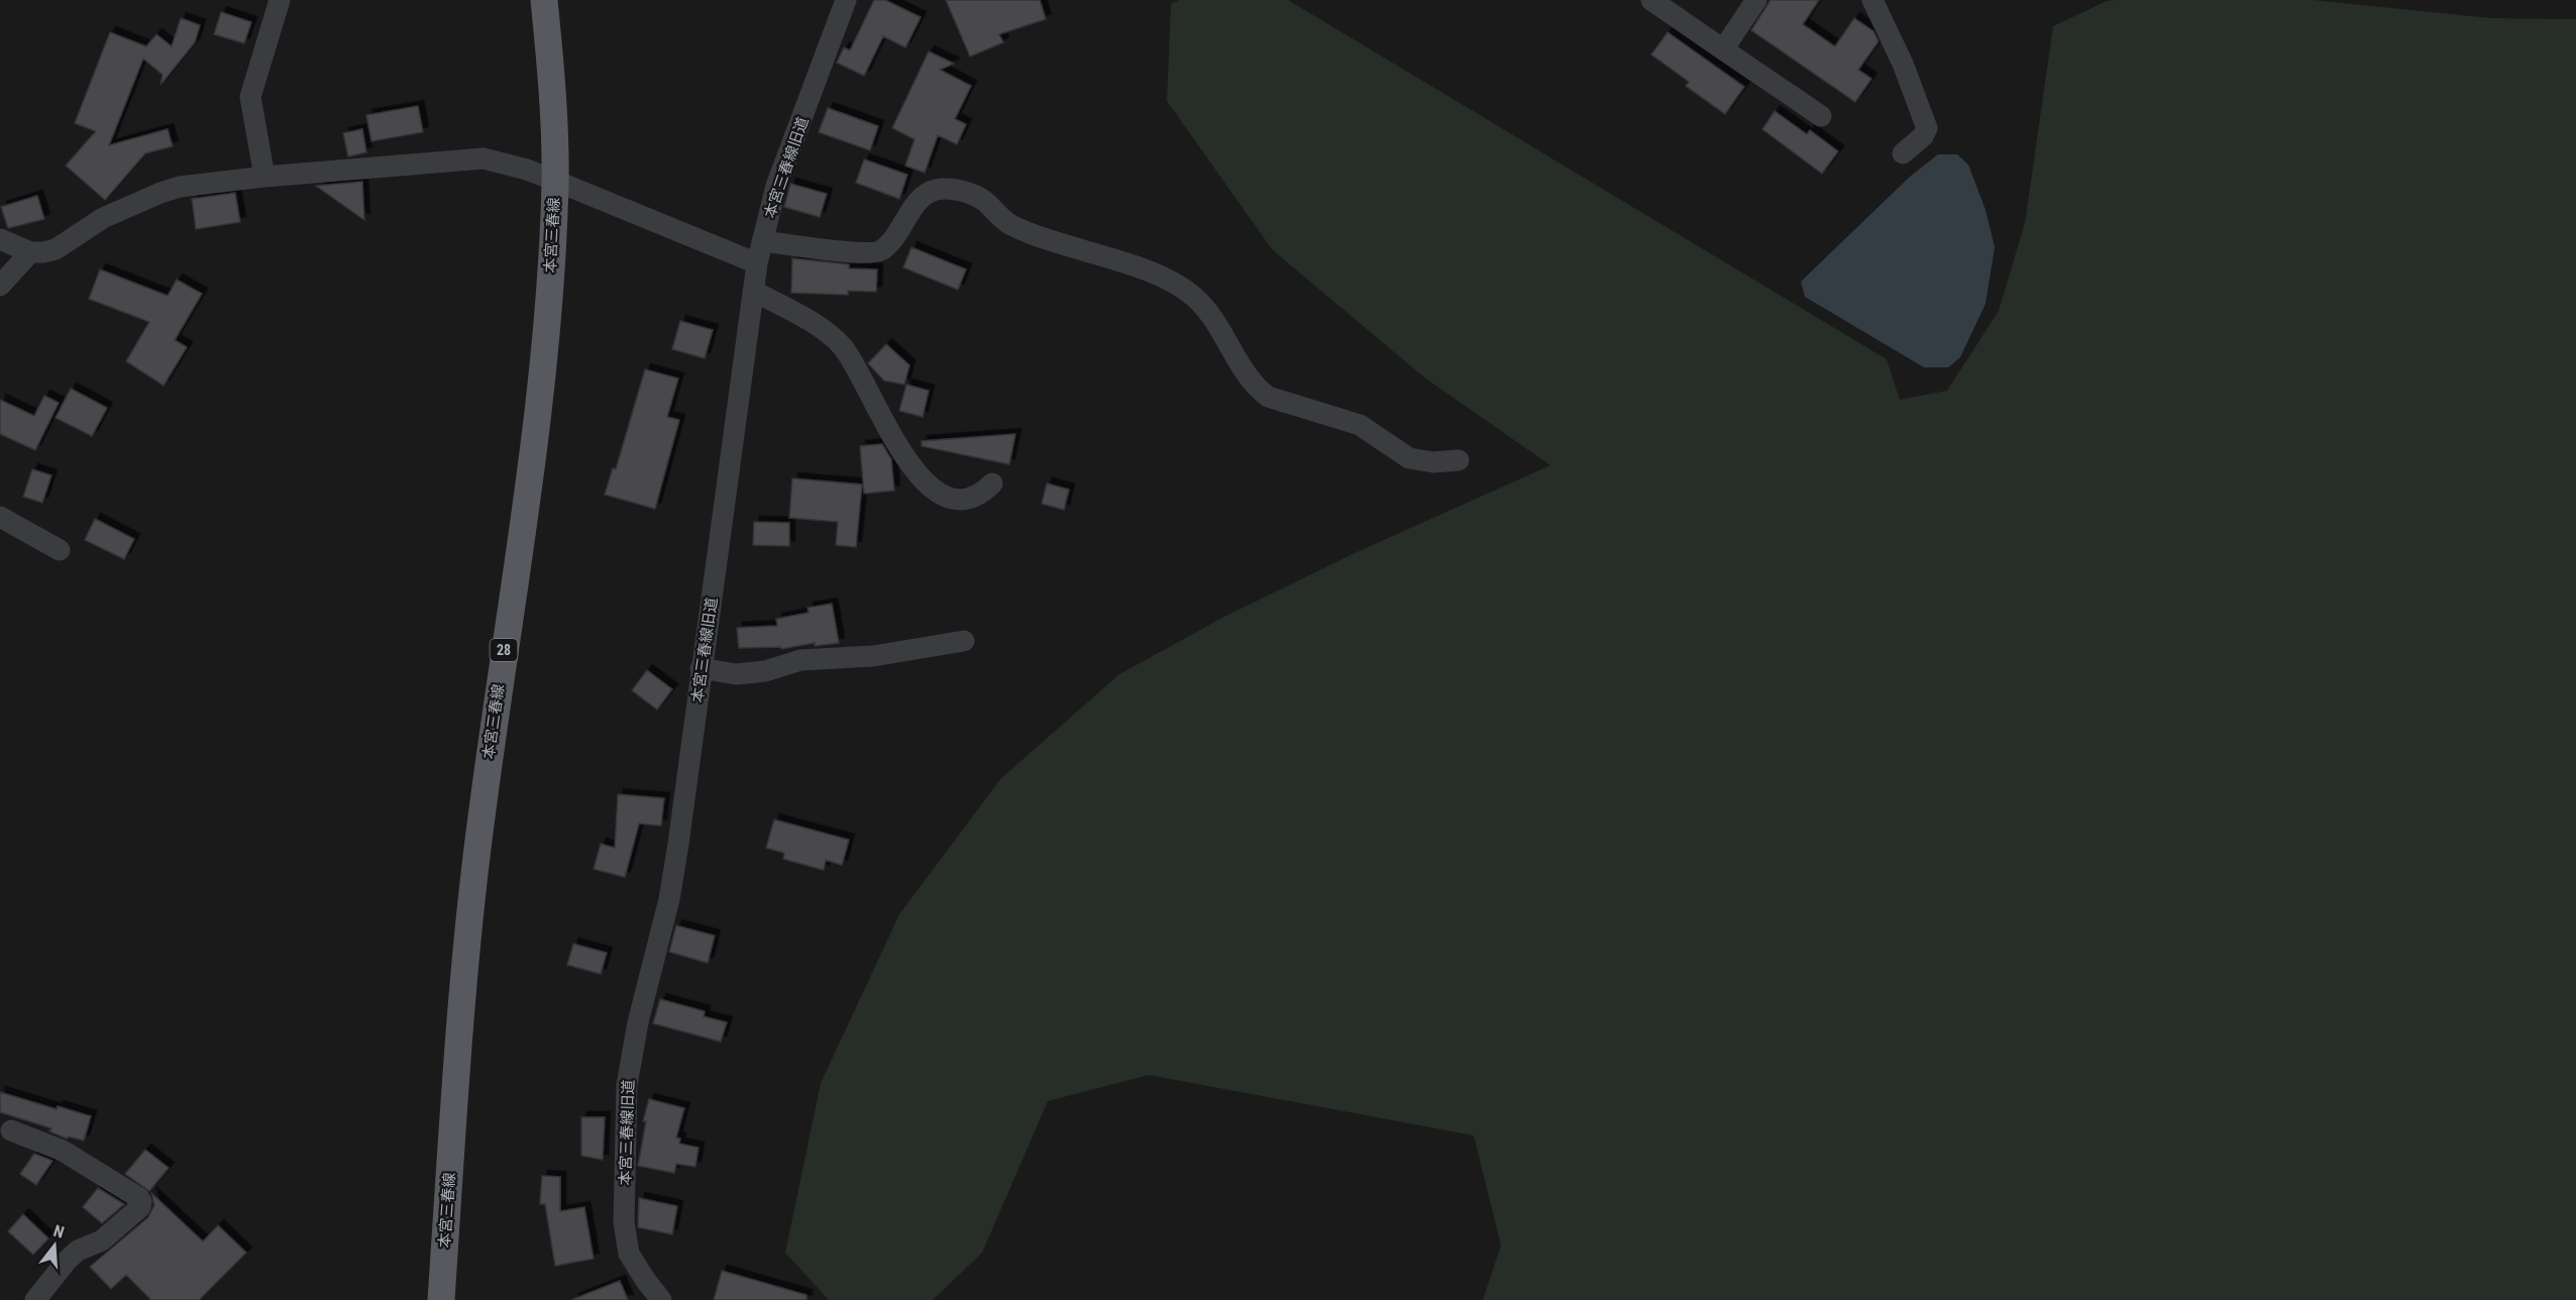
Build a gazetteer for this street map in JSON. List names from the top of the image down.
{
  "streets": {
    "main road": ["本宮三春線", "28"],
    "street": ["本宮三春線旧道"]
  },
  "north": "top"
}
